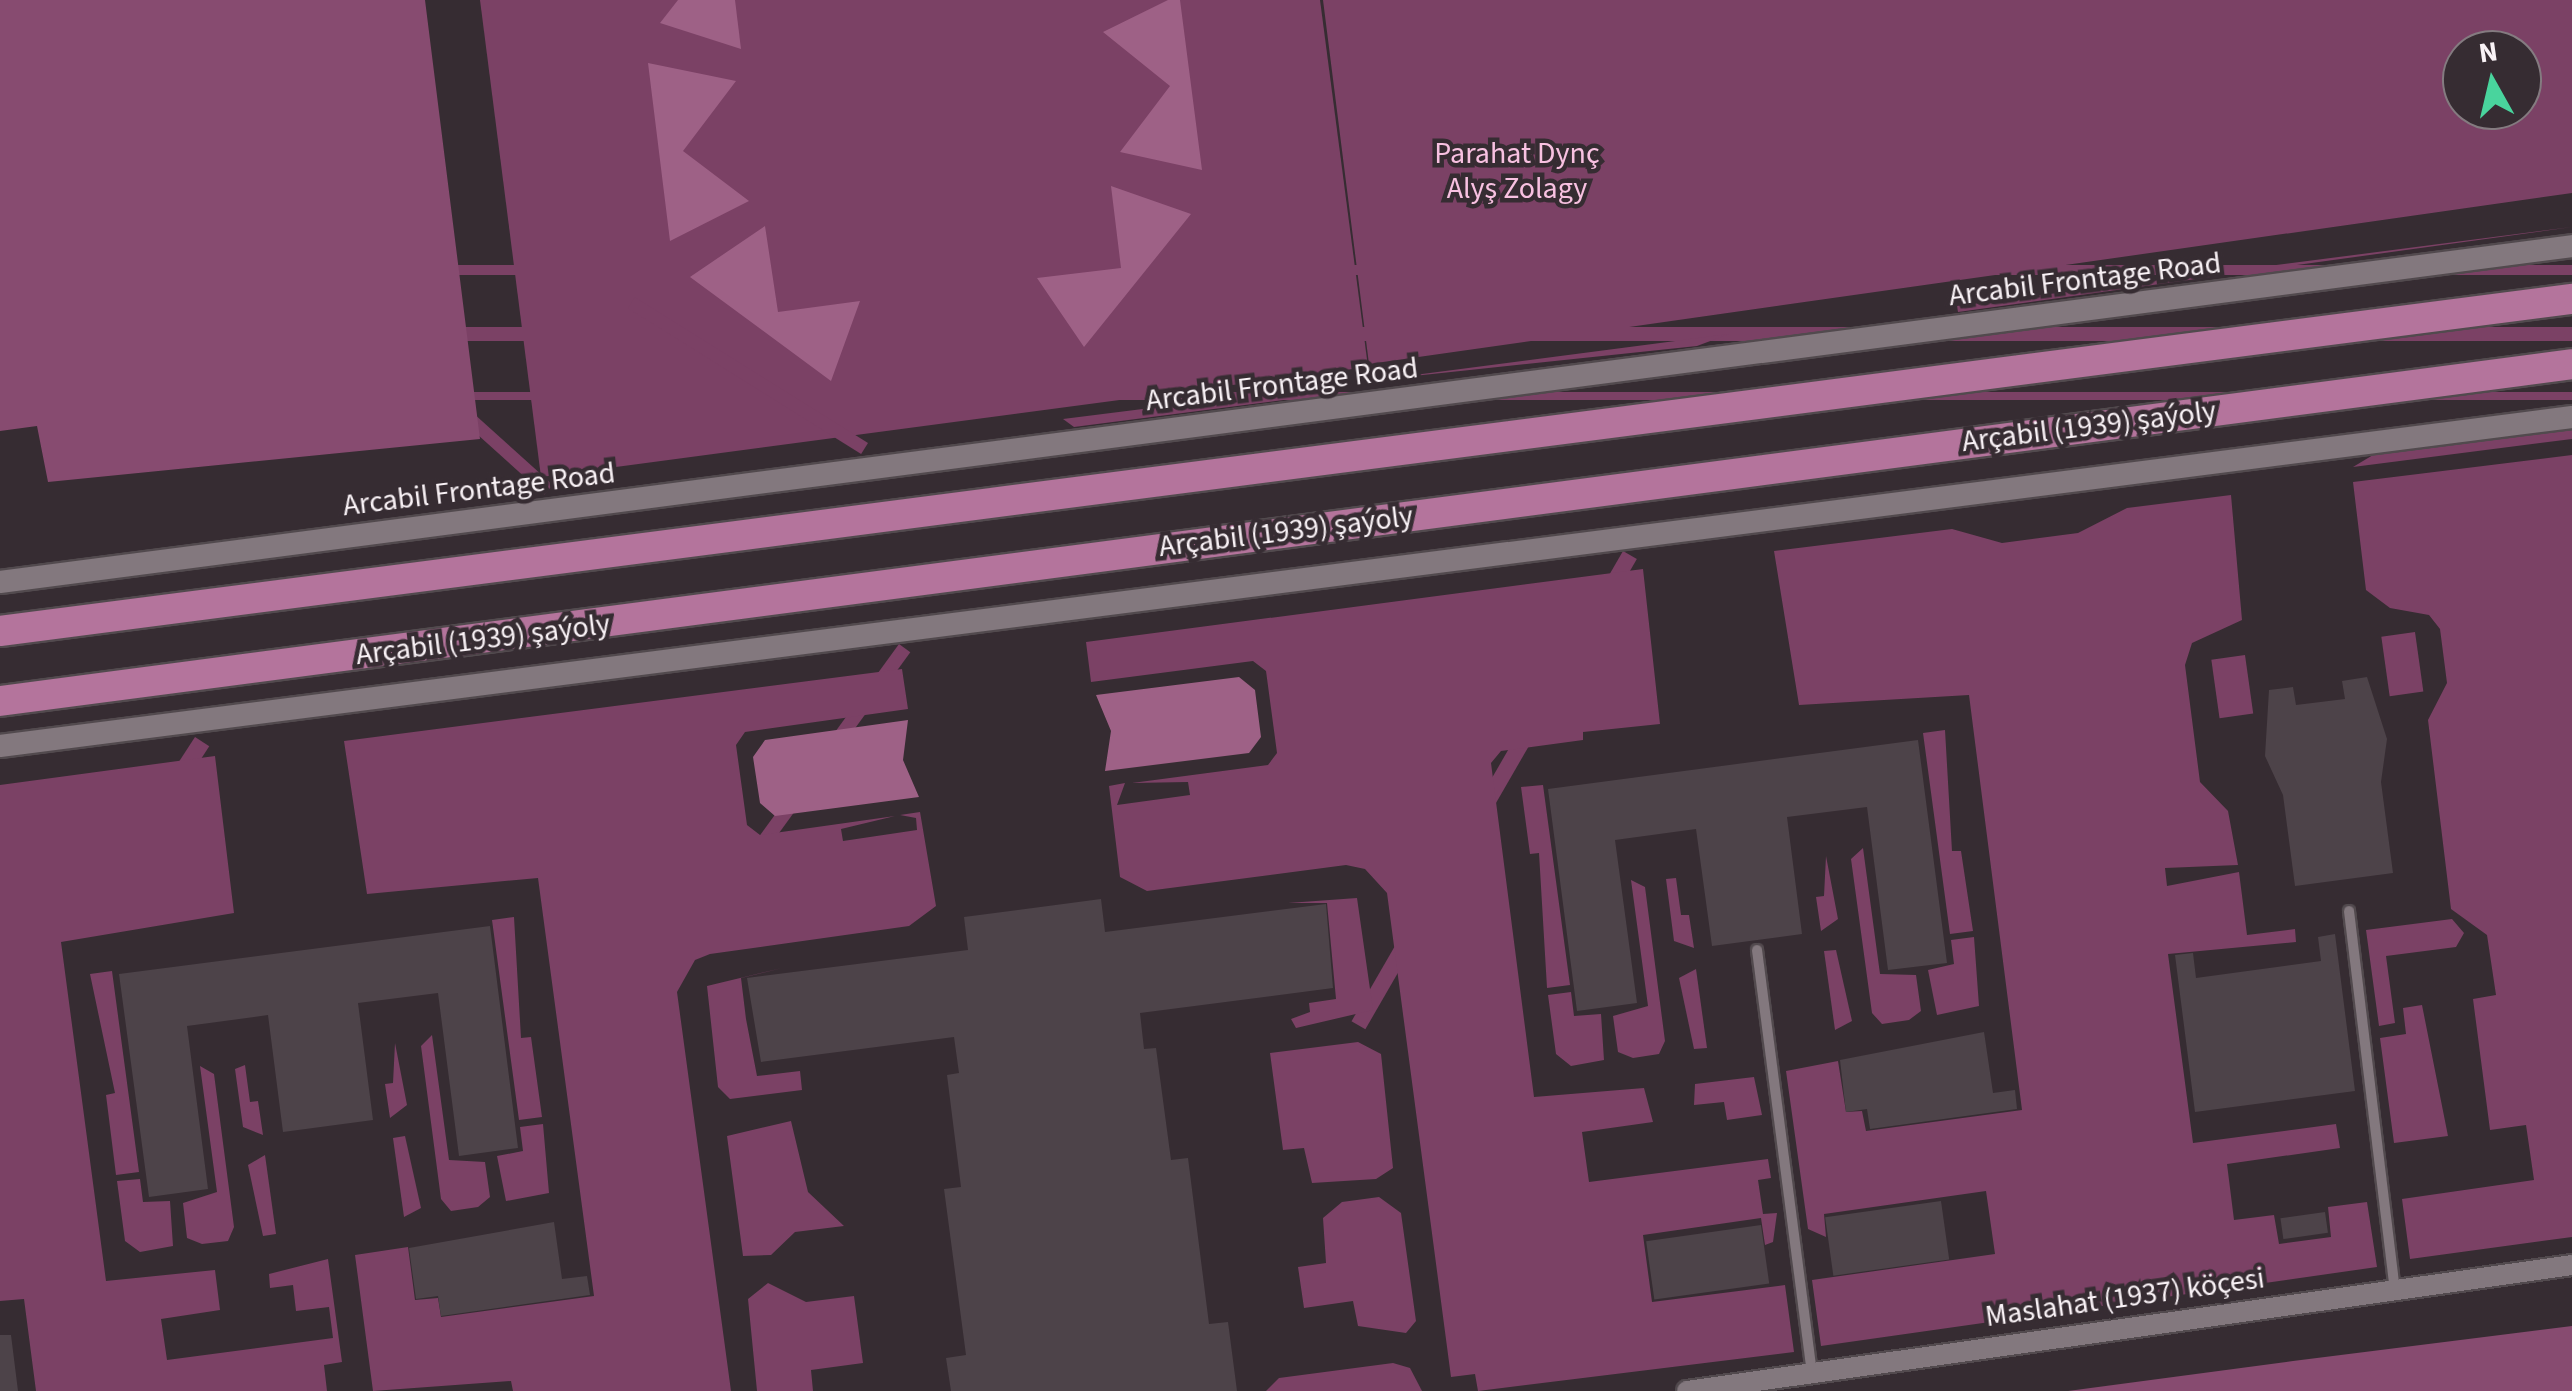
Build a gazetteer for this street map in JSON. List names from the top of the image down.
{
  "streets": {
    "main road": ["Arçabil (1939) şaýoly"],
    "street": ["Arcabil Frontage Road", "Maslahat (1937) köçesi"]
  },
  "parks": ["Parahat Dynç Alyş Zolagy"],
  "north": "top"
}
